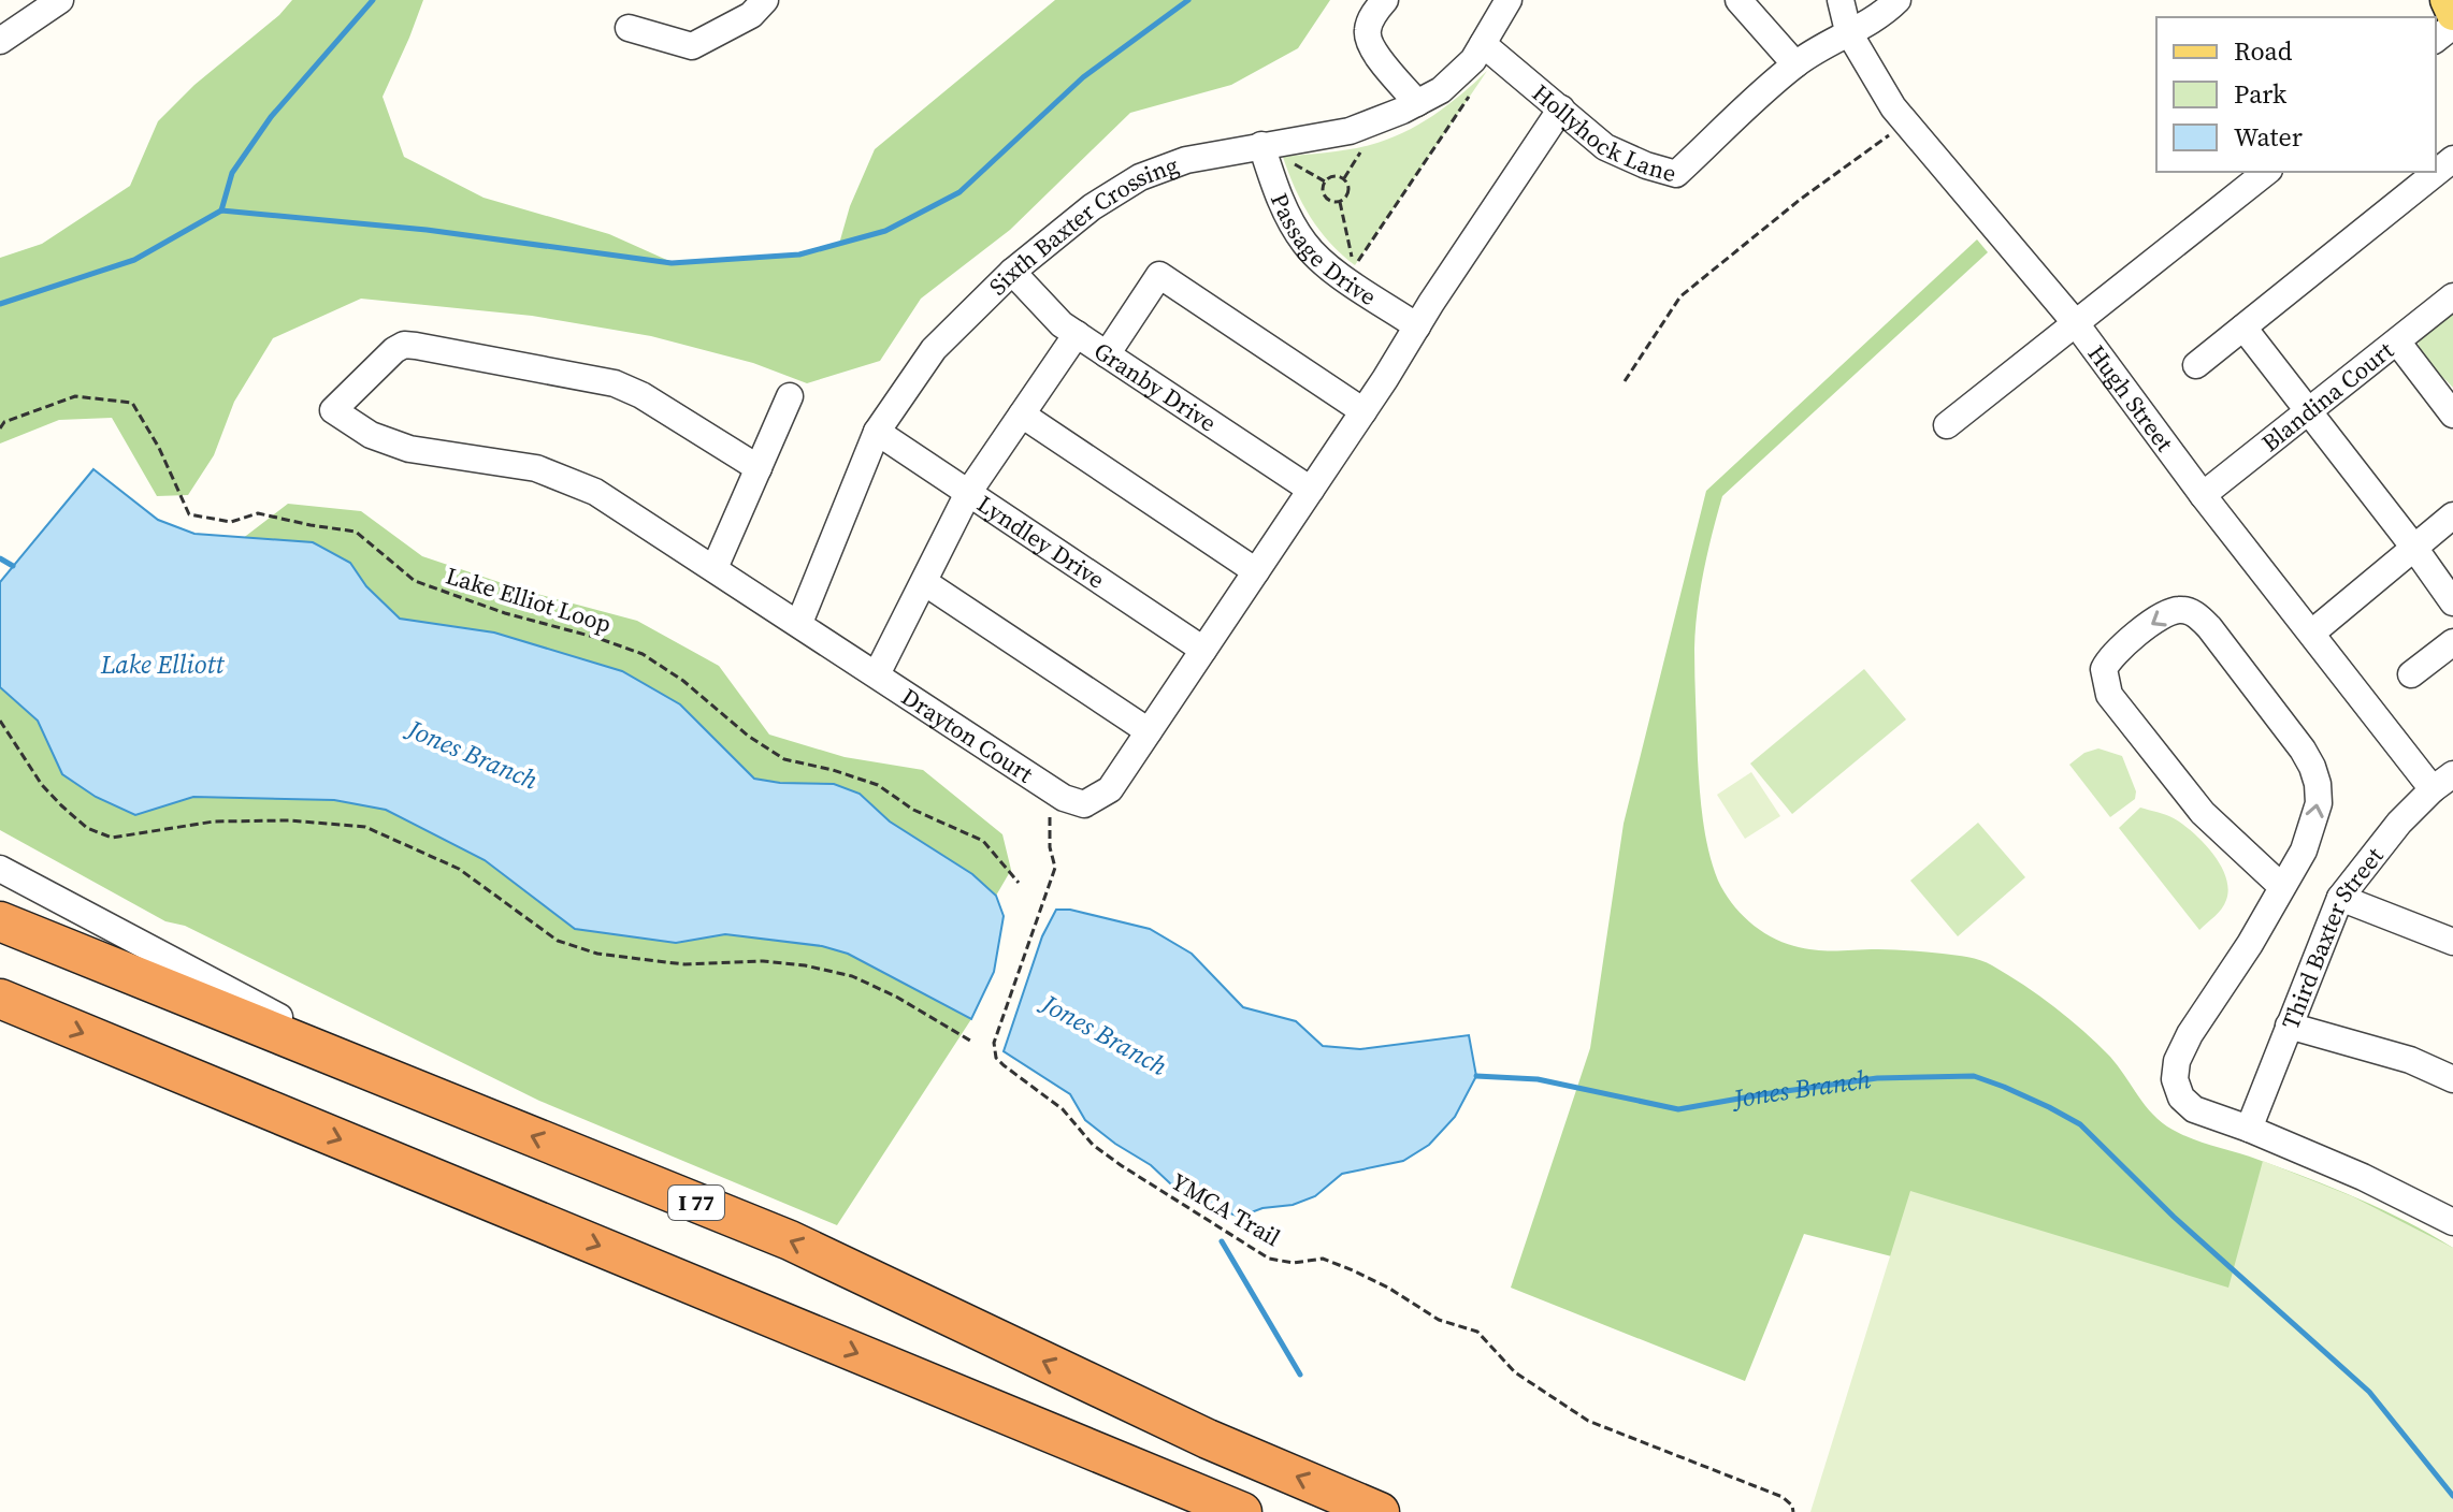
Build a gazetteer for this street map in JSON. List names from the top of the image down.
{
  "streets": {
    "highway": ["I 77"],
    "street": [
      "Hollyhock Lane",
      "Sixth Baxter Crossing",
      "Passage Drive",
      "Granby Drive",
      "Blandina Court",
      "Hugh Street",
      "Lyndley Drive",
      "Drayton Court",
      "Third Baxter Street"
    ],
    "path": ["Lake Elliot Loop", "YMCA Trail"]
  },
  "crossings": [
    ["Hollyhock Lane", "Sixth Baxter Crossing"],
    ["Hollyhock Lane", "Hugh Street"],
    ["Hollyhock Lane", "Drayton Court"],
    ["Sixth Baxter Crossing", "Passage Drive"],
    ["Sixth Baxter Crossing", "Granby Drive"],
    ["Sixth Baxter Crossing", "Lyndley Drive"],
    ["Sixth Baxter Crossing", "Drayton Court"],
    ["Passage Drive", "Drayton Court"],
    ["Granby Drive", "Drayton Court"],
    ["Blandina Court", "Hugh Street"],
    ["Hugh Street", "Third Baxter Street"],
    ["Lyndley Drive", "Drayton Court"],
    ["Drayton Court", "YMCA Trail"]
  ],
  "water": ["Lake Elliott", "Jones Branch"],
  "legend": ["Road", "Park", "Water"]
}
